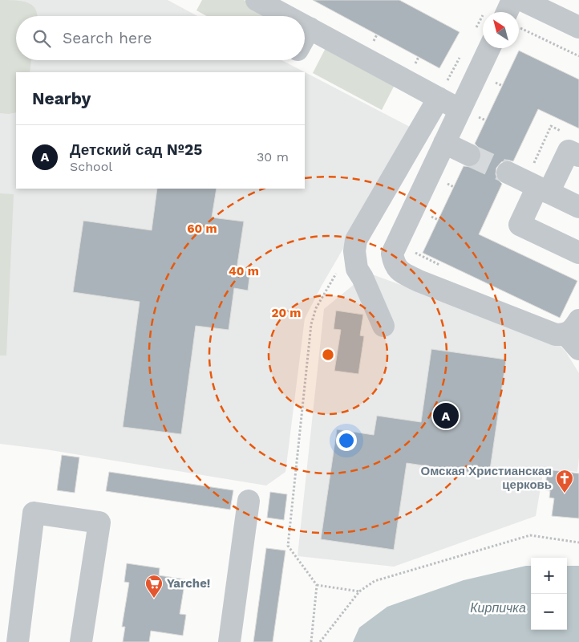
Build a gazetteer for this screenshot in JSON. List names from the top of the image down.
{
  "water": ["Кирпичка"],
  "places": {
    "church": ["Омская Христианская церковь"],
    "supermarket": ["Yarche!"]
  },
  "north": "top left",
  "page": {
    "search": "Search here",
    "heading": "Nearby",
    "list": [
      {
        "mark": "A",
        "name": "Детский сад №25",
        "note": "School",
        "value": "30 m"
      }
    ],
    "pins": "A",
    "map_buttons": ["+", "−"]
  },
  "rings": ["60 m", "40 m", "20 m"]
}
